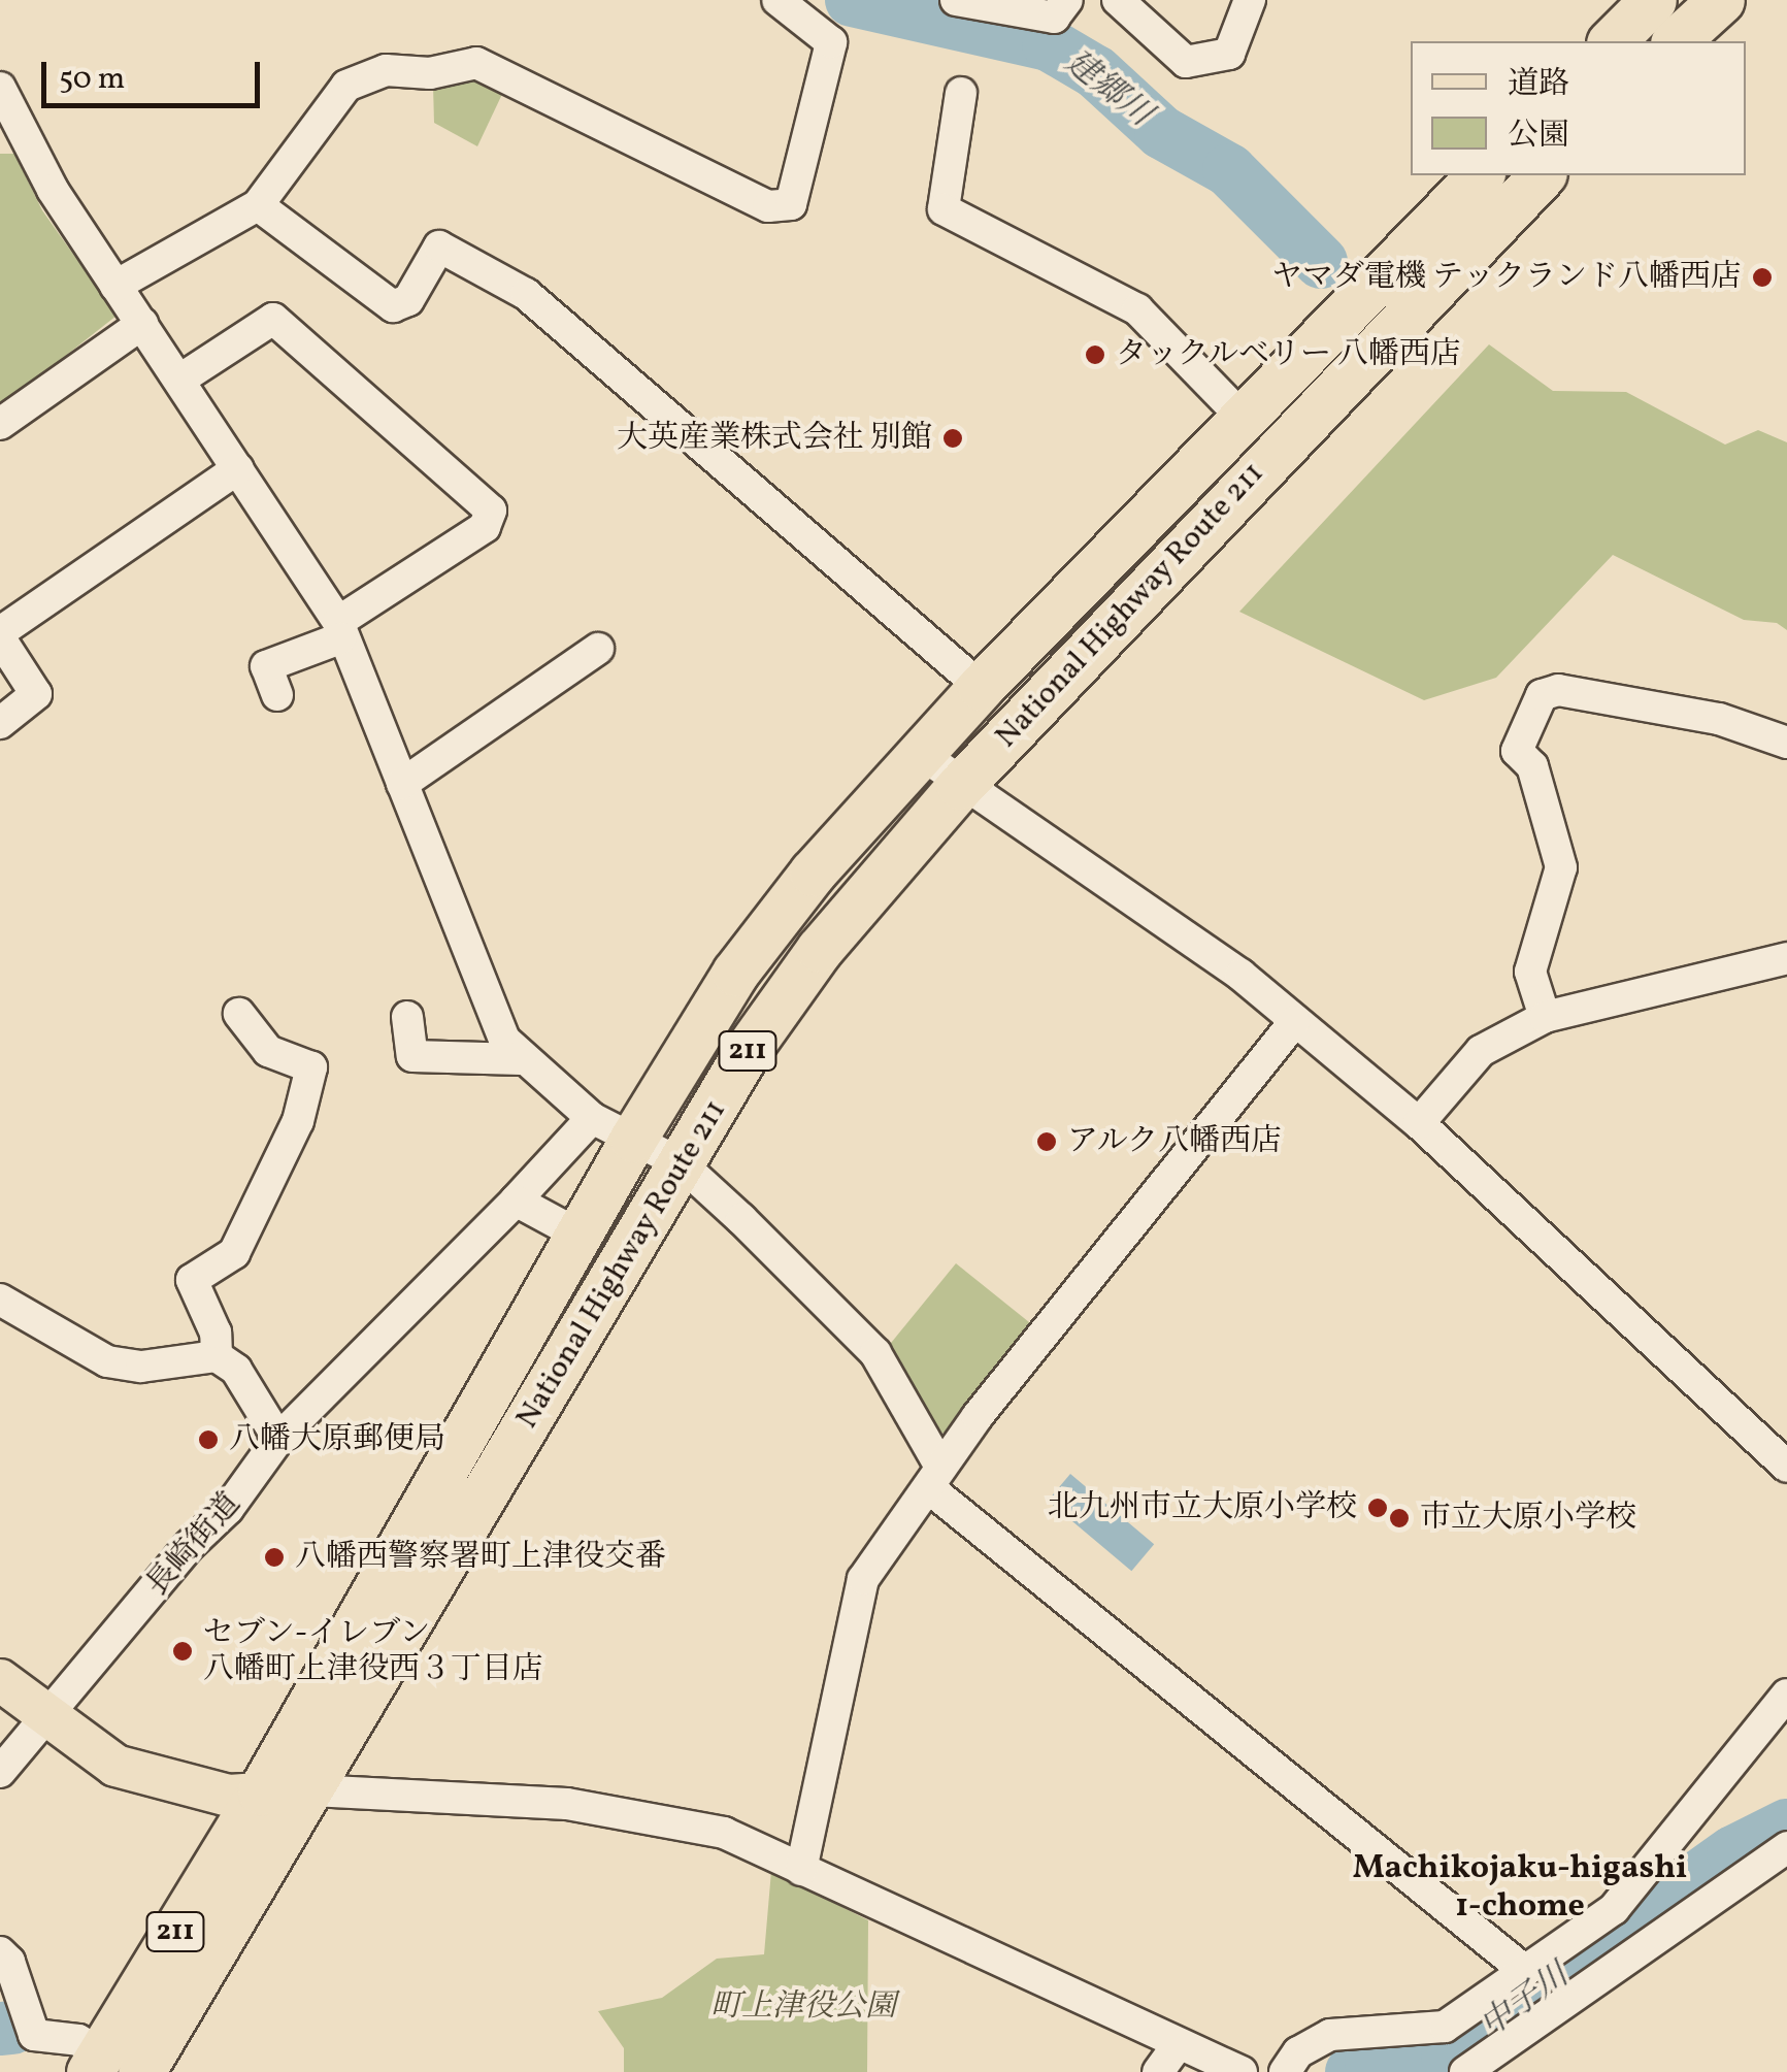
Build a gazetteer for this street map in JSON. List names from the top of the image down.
{
  "streets": {
    "highway": ["National Highway Route 211", "211"],
    "street": ["長崎街道"]
  },
  "districts": ["Machikojaku-higashi 1-chome"],
  "water": ["建郷川", "中子川"],
  "parks": ["町上津役公園"],
  "places": [
    "ヤマダ電機 テックランド八幡西店",
    "タックルベリー 八幡西店",
    "大英産業株式会社 別館",
    "アルク八幡西店",
    "八幡大原郵便局",
    "北九州市立大原小学校",
    "市立大原小学校",
    "八幡西警察署町上津役交番",
    "セブン-イレブン 八幡町上津役西３丁目店"
  ],
  "legend": ["道路", "公園"],
  "scale_bar": "50 m"
}
